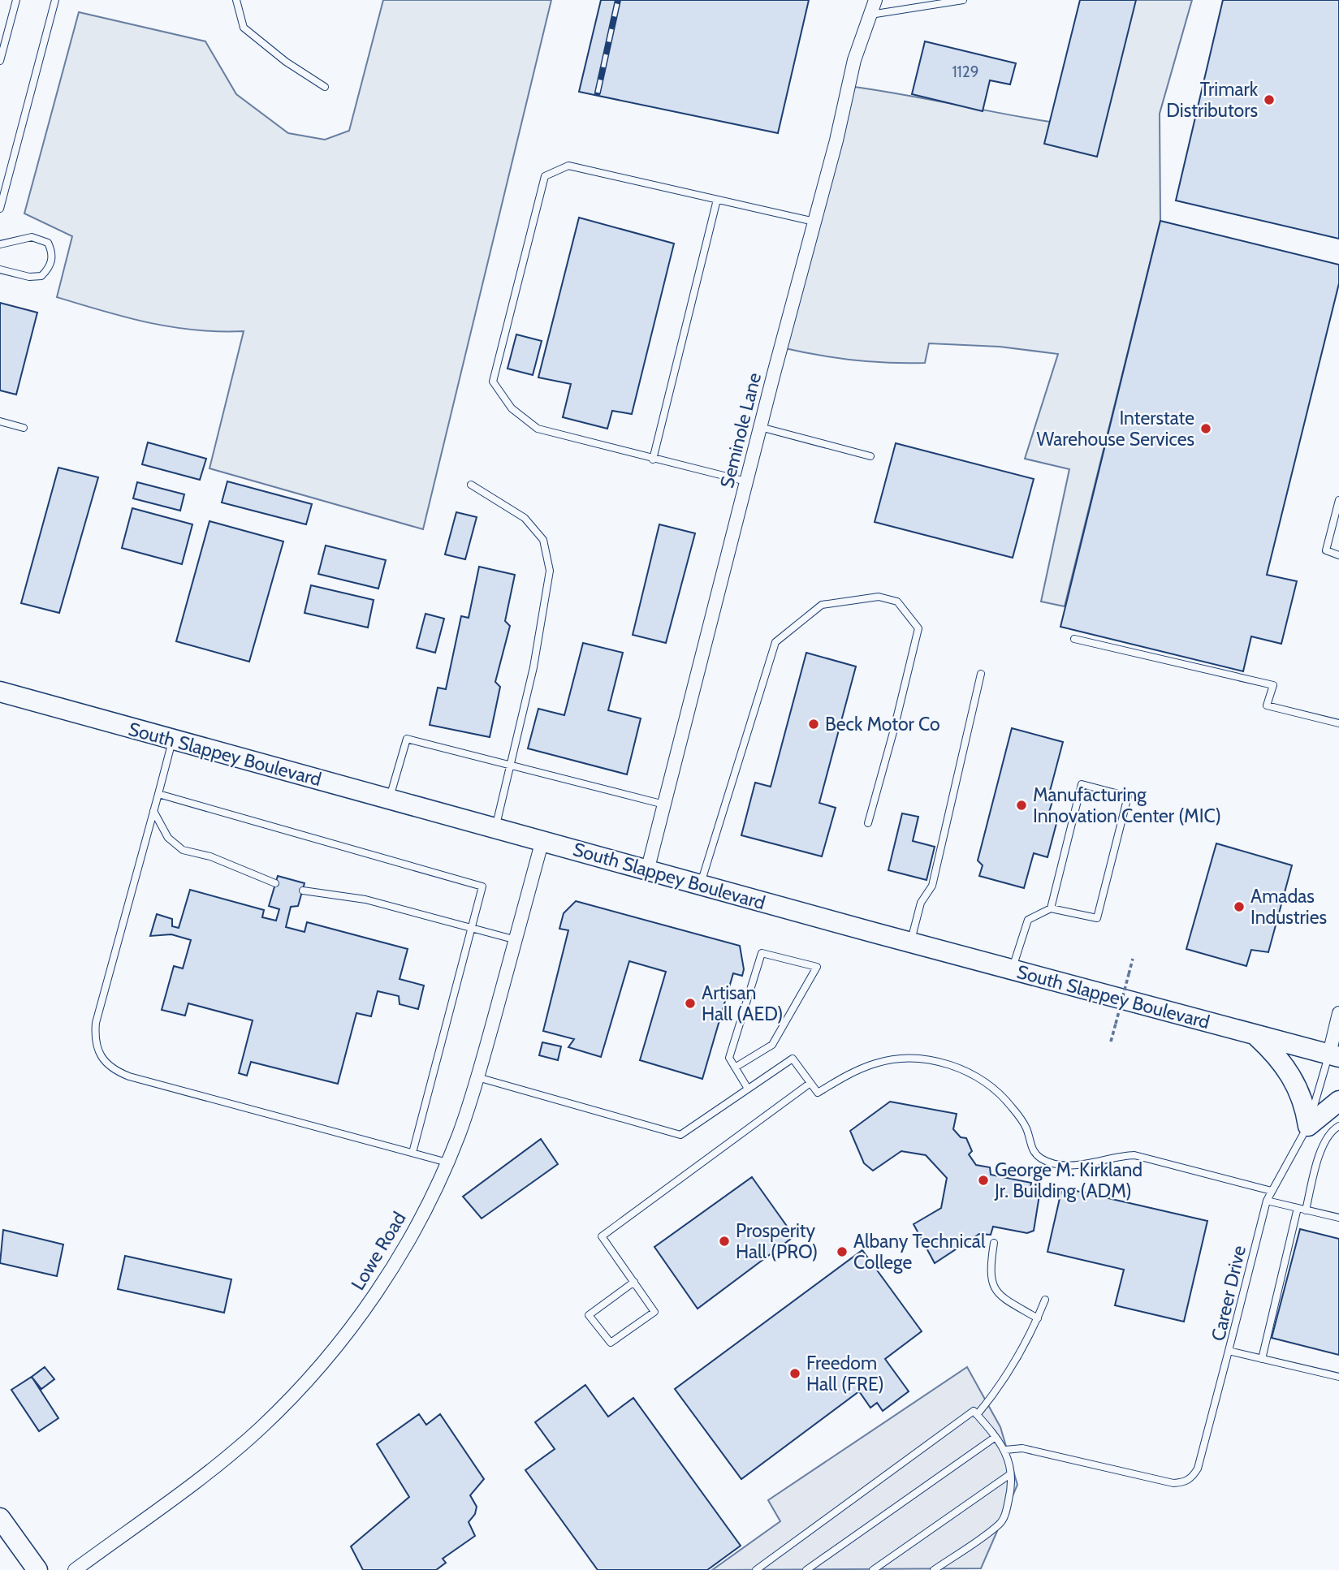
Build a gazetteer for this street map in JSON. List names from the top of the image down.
{
  "streets": {
    "main road": ["South Slappey Boulevard"],
    "street": ["Seminole Lane", "Lowe Road"],
    "lane": ["Career Drive"]
  },
  "crossings": [
    ["Seminole Lane", "South Slappey Boulevard"],
    ["South Slappey Boulevard", "Lowe Road"],
    ["South Slappey Boulevard", "Career Drive"]
  ],
  "places": [
    "Trimark Distributors",
    "Interstate Warehouse Services",
    "Beck Motor Co",
    "Manufacturing Innovation Center (MIC)",
    "Amadas Industries",
    "Artisan Hall (AED)",
    "George M. Kirkland Jr. Building (ADM)",
    "Prosperity Hall (PRO)",
    "Albany Technical College",
    "Freedom Hall (FRE)"
  ],
  "house_numbers": ["1129"]
}
